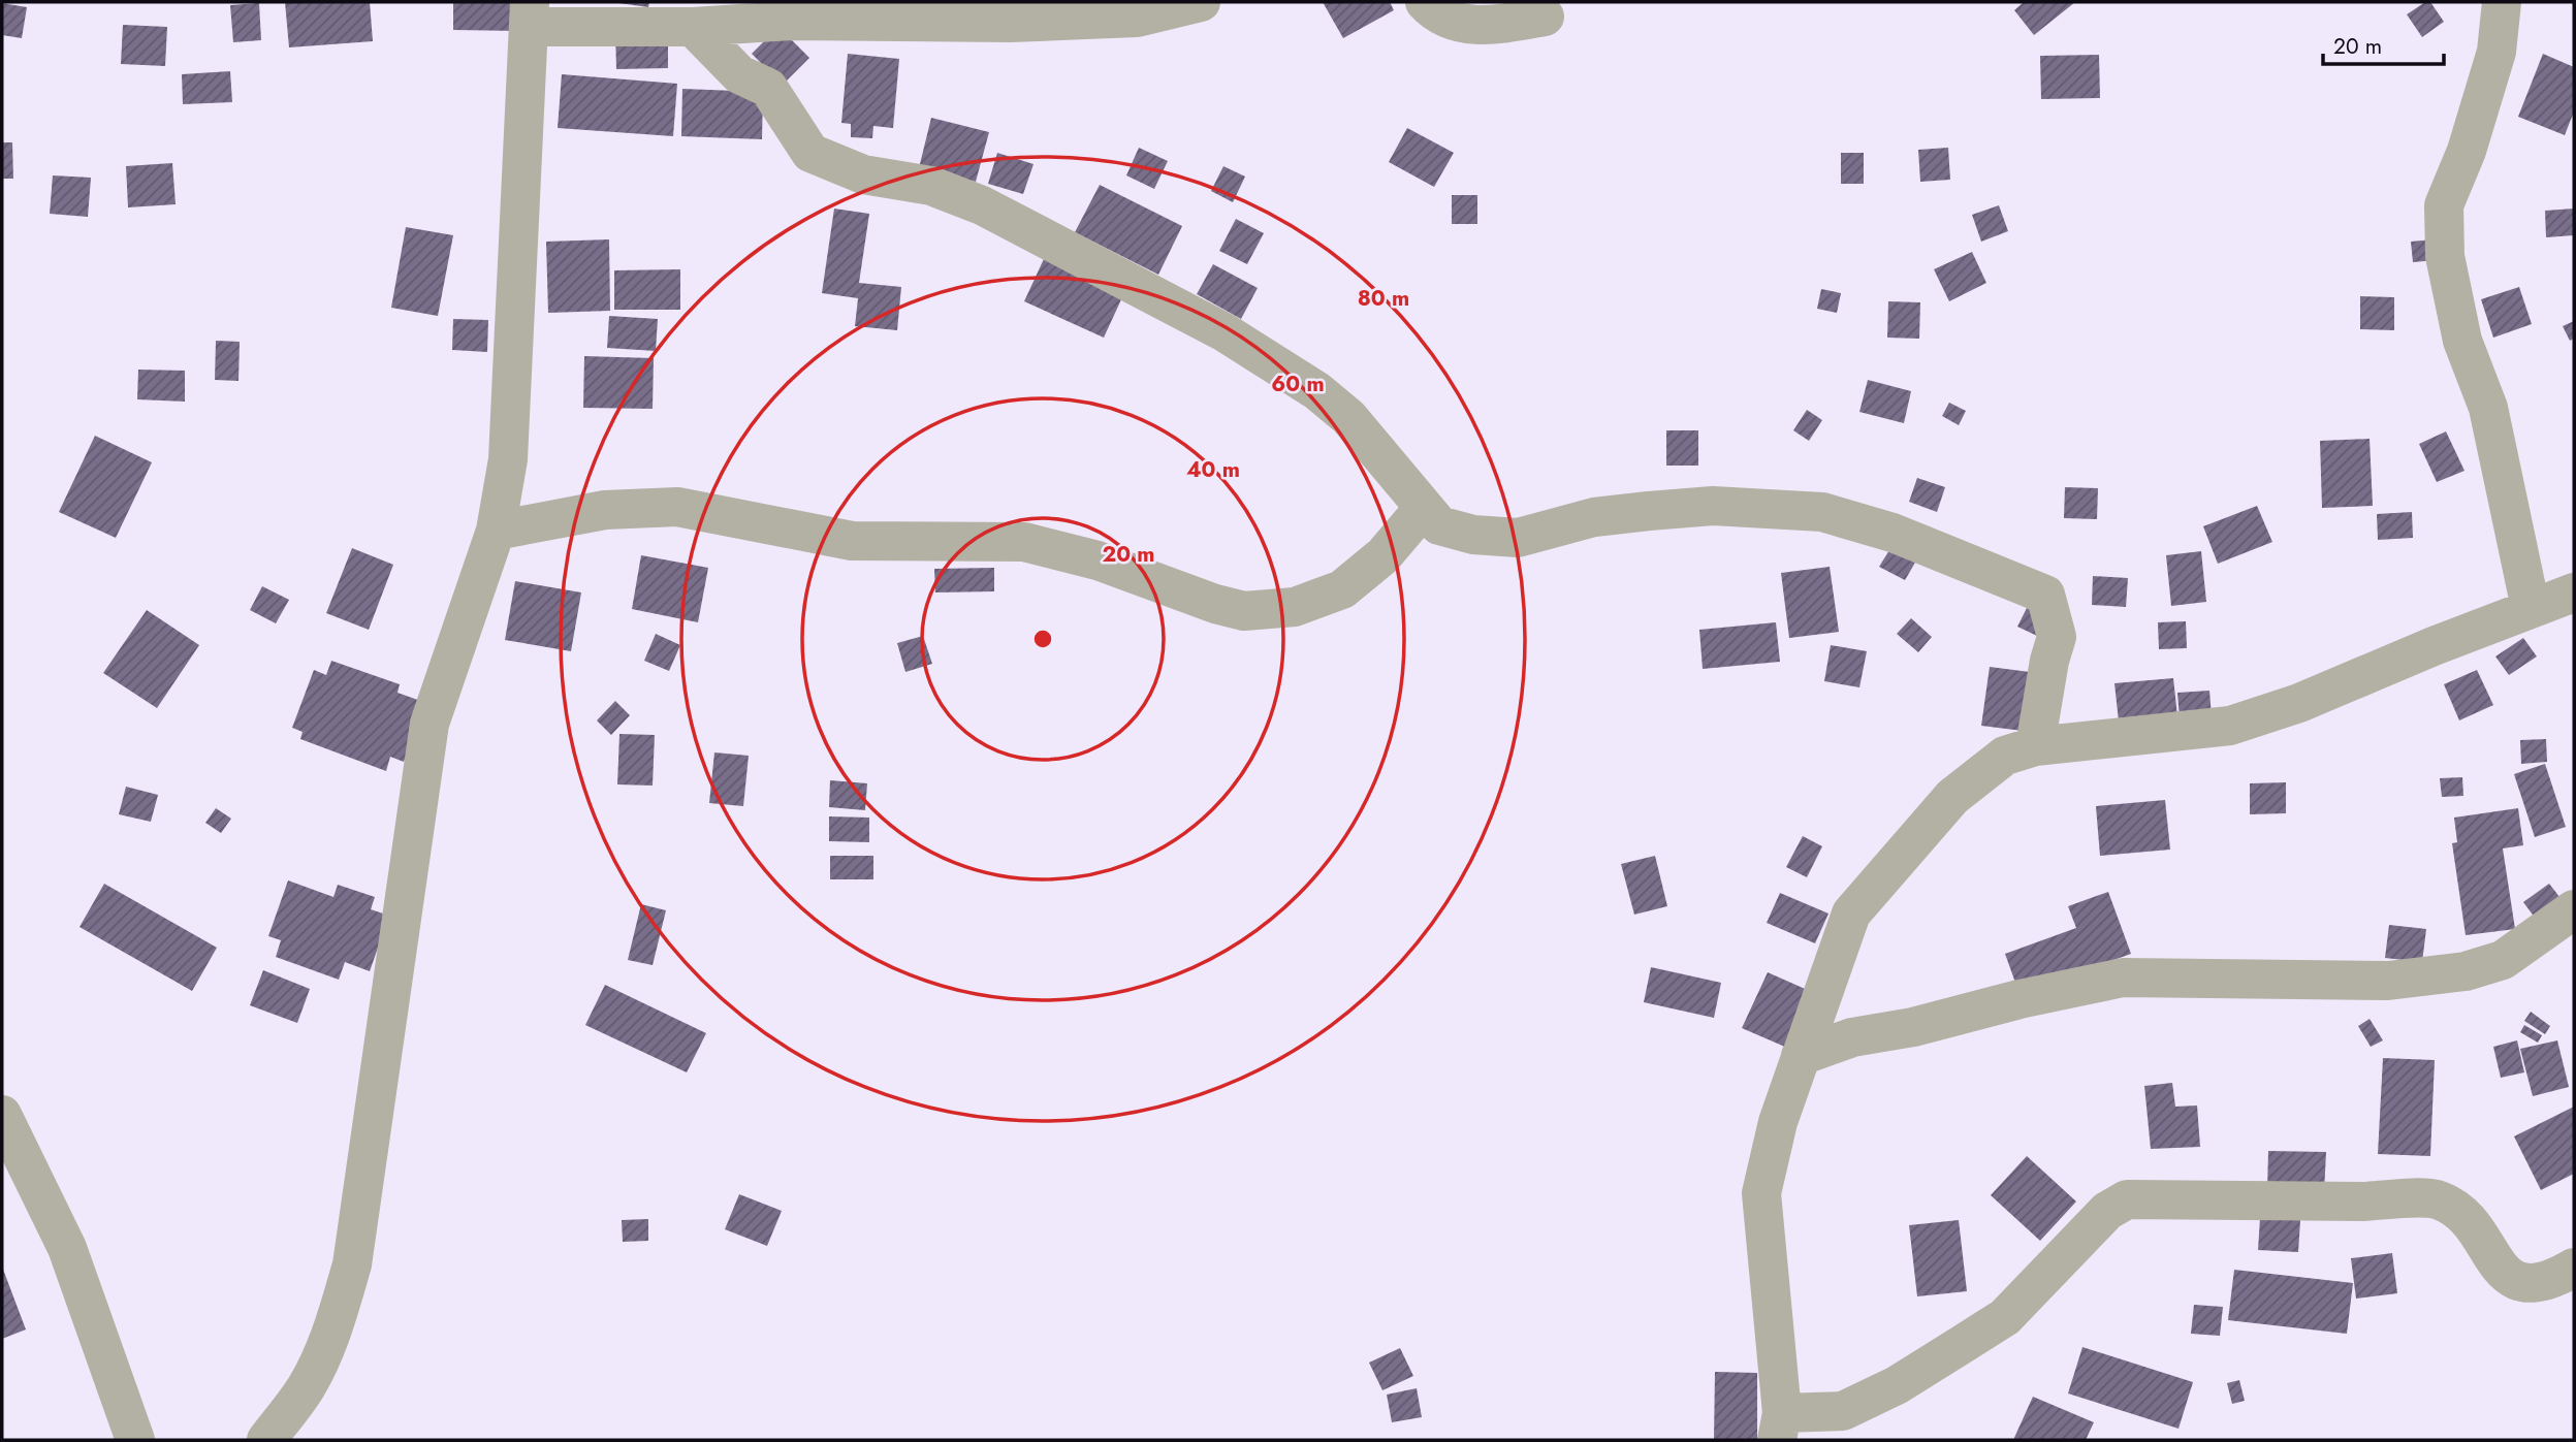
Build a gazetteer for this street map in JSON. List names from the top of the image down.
{
  "scale_bar": "20 m",
  "rings": [
    "80 m",
    "60 m",
    "40 m",
    "20 m"
  ]
}
